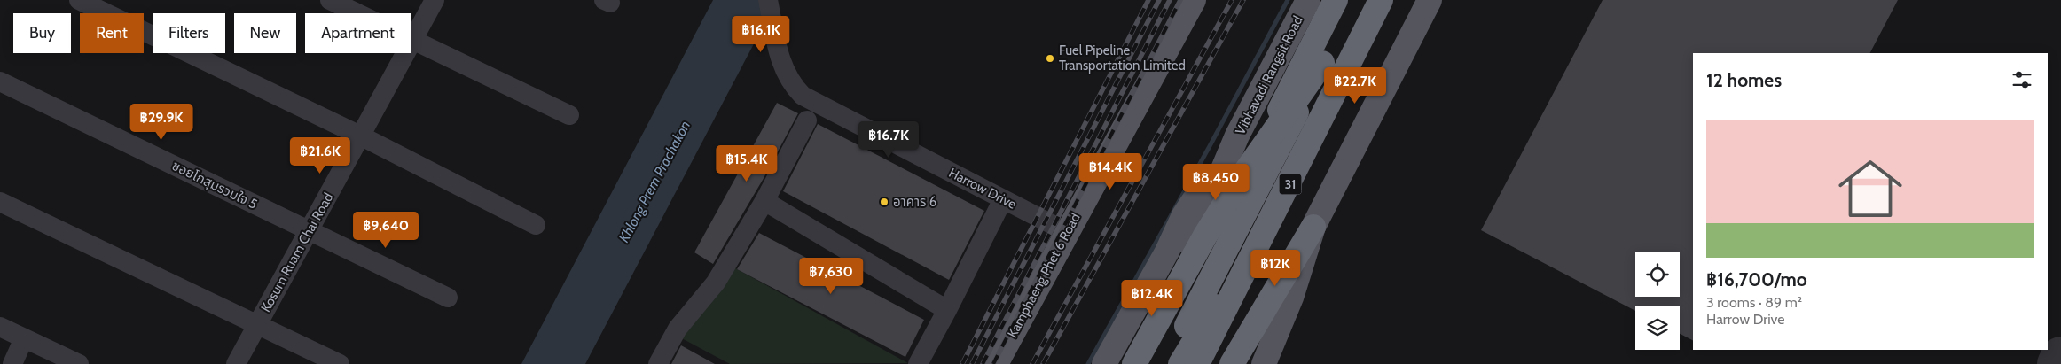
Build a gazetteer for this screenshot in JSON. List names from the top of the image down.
{
  "streets": {
    "highway": ["Vibhavadi Rangsit Road", "31"],
    "main road": ["Kamphaeng Phet 6 Road"],
    "street": ["ซอยโกสุมรวมใจ 5", "Harrow Drive", "Kosum Ruam Chai Road"]
  },
  "crossings": [
    ["ซอยโกสุมรวมใจ 5", "Kosum Ruam Chai Road"],
    ["Harrow Drive", "Kamphaeng Phet 6 Road"]
  ],
  "water": ["Khlong Prem Prachakon"],
  "places": ["Fuel Pipeline Transportation Limited", "อาคาร 6"],
  "page": {
    "chip": [
      "Buy",
      "Rent",
      "Filters",
      "New",
      "Apartment"
    ],
    "price": [
      "฿16.1K",
      "฿22.7K",
      "฿29.9K",
      "฿16.7K",
      "฿21.6K",
      "฿15.4K",
      "฿14.4K",
      "฿8,450",
      "฿9,640",
      "฿12K",
      "฿7,630",
      "฿12.4K"
    ],
    "heading": "12 homes",
    "list": [
      {
        "name": "฿16,700/mo",
        "note": "3 rooms · 89 m² · Harrow Drive"
      }
    ]
  }
}
